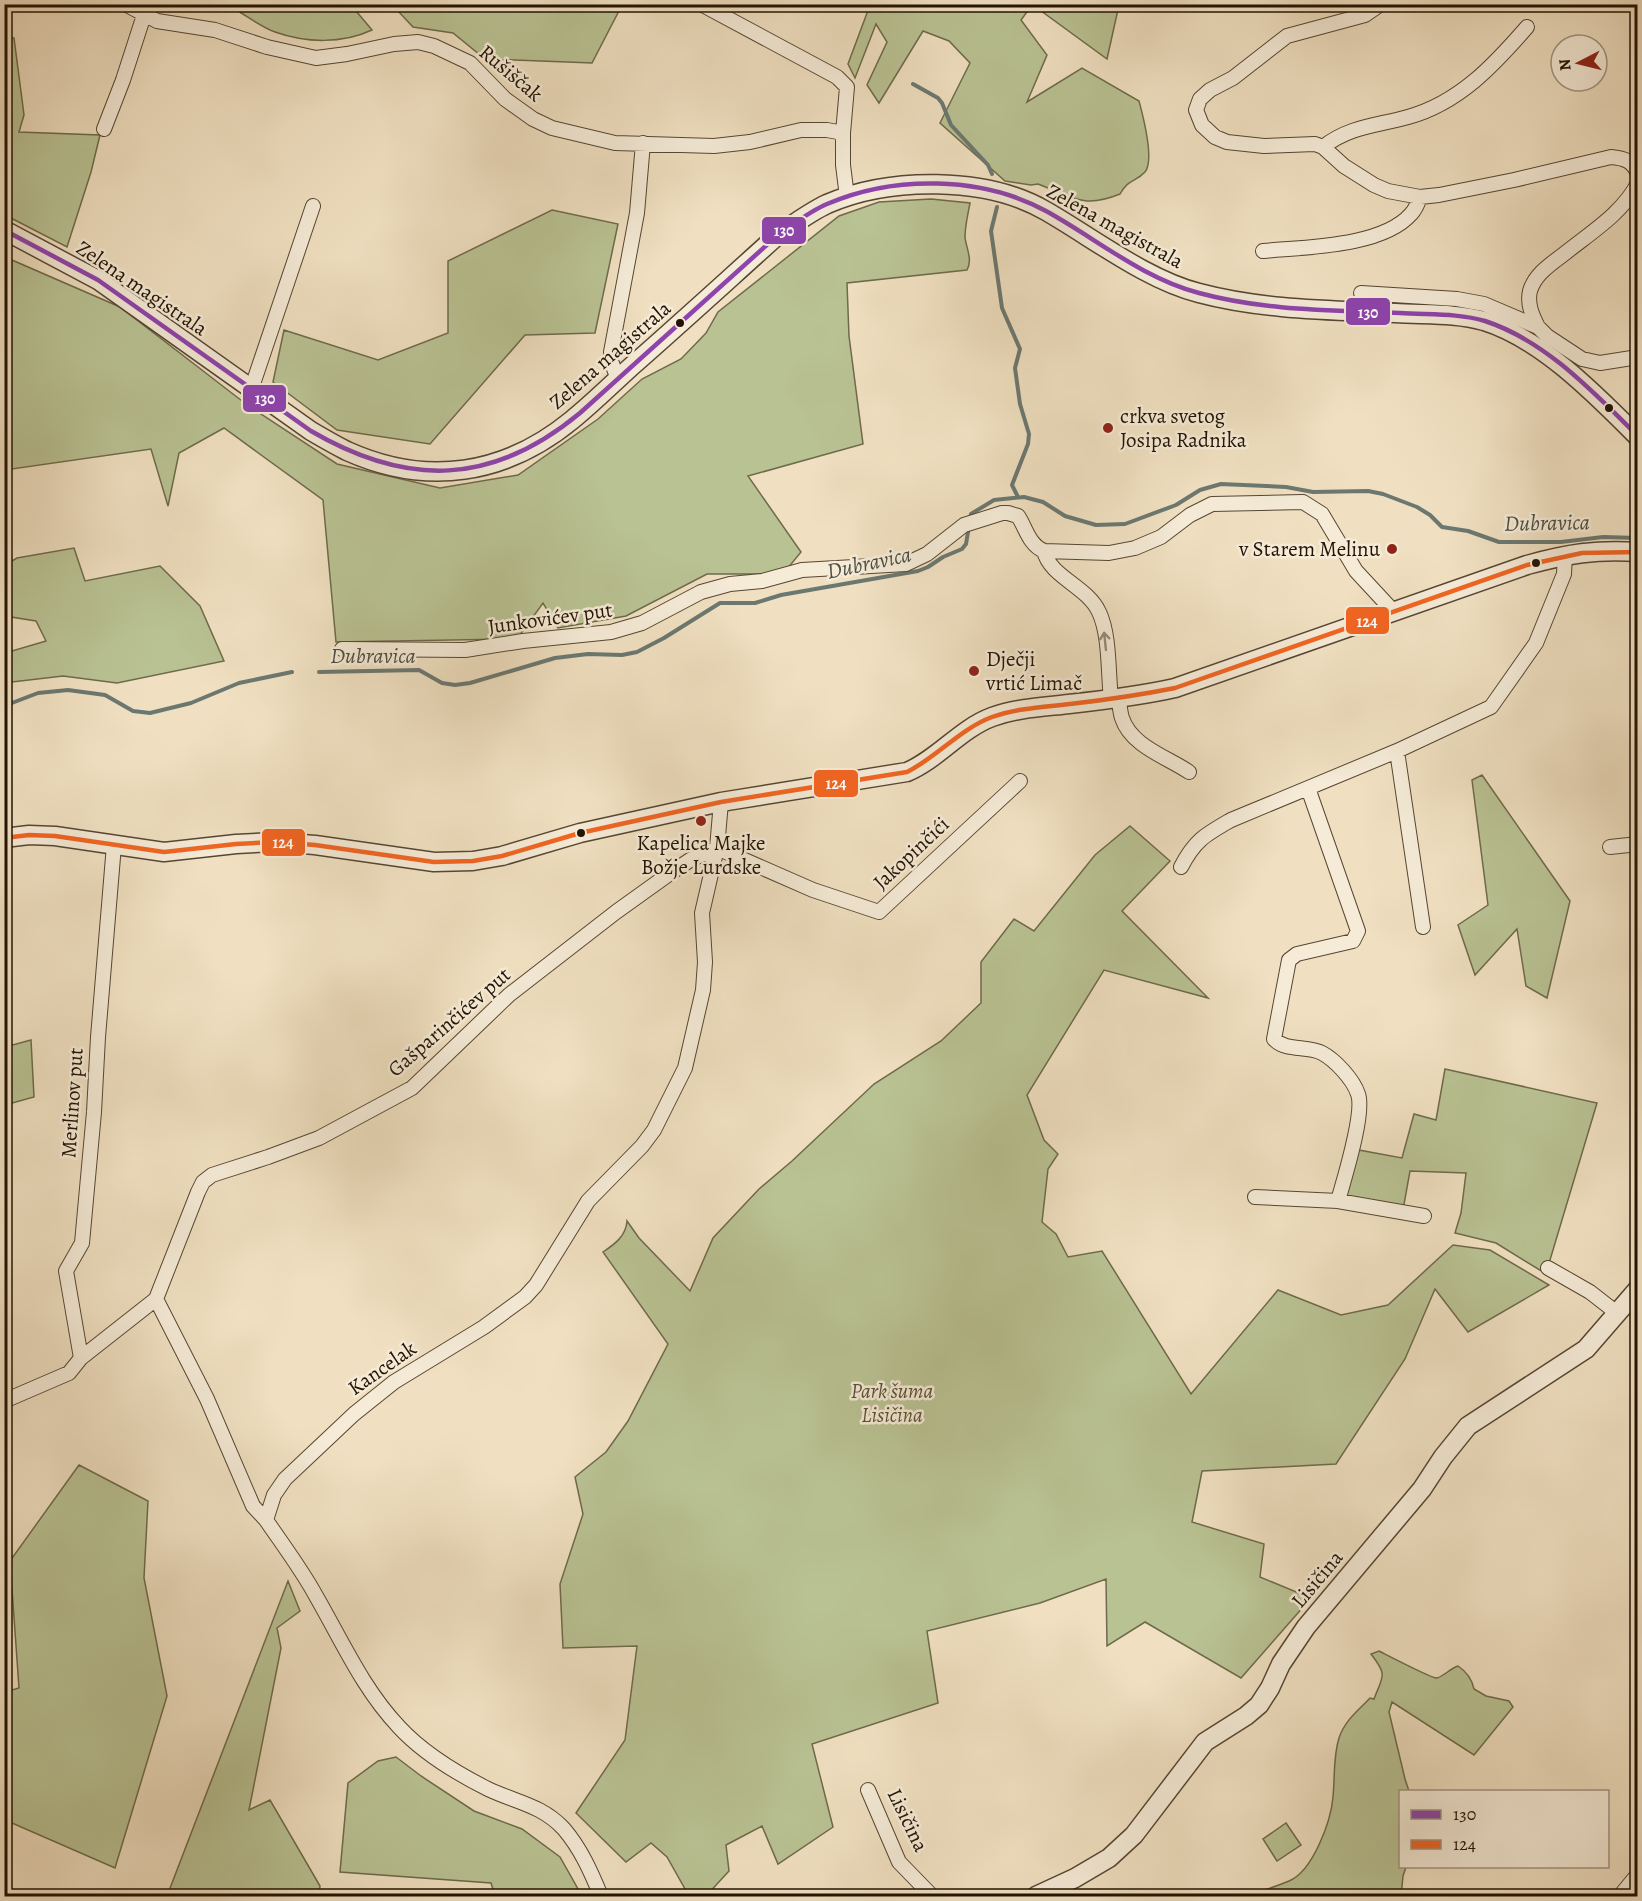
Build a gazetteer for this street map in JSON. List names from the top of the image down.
{
  "streets": {
    "street": [
      "Rušiščak",
      "Zelena magistrala",
      "Junkovićev put",
      "Jakopinčići",
      "Gašparinčićev put",
      "Merlinov put",
      "Kancelak",
      "Lisičina"
    ]
  },
  "crossings": [
    ["Jakopinčići", "Gašparinčićev put"],
    ["Jakopinčići", "Kancelak"],
    ["Gašparinčićev put", "Kancelak"]
  ],
  "water": ["Dubravica"],
  "parks": ["Park šuma Lisičina"],
  "places": [
    "crkva svetog Josipa Radnika",
    "v Starem Melinu",
    "Dječji vrtić Limač",
    "Kapelica Majke Božje Lurdske"
  ],
  "lines": ["transit line 130", "transit line 124"],
  "legend": ["130", "124"],
  "north": "left"
}
